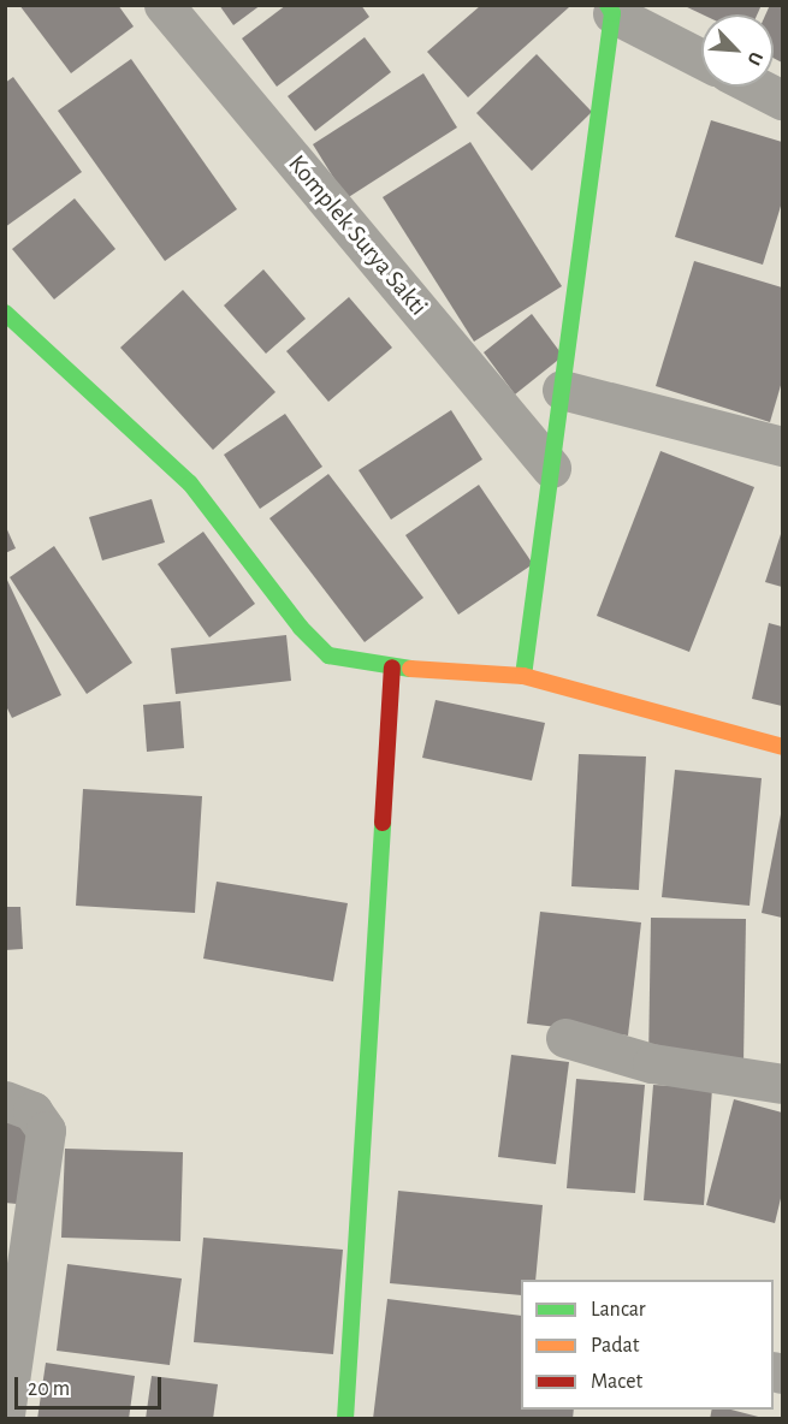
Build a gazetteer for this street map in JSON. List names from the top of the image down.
{
  "streets": {
    "street": ["Komplek Surya Sakti"]
  },
  "legend": ["Lancar", "Padat", "Macet"],
  "scale_bar": "20 m",
  "north": "bottom right"
}
